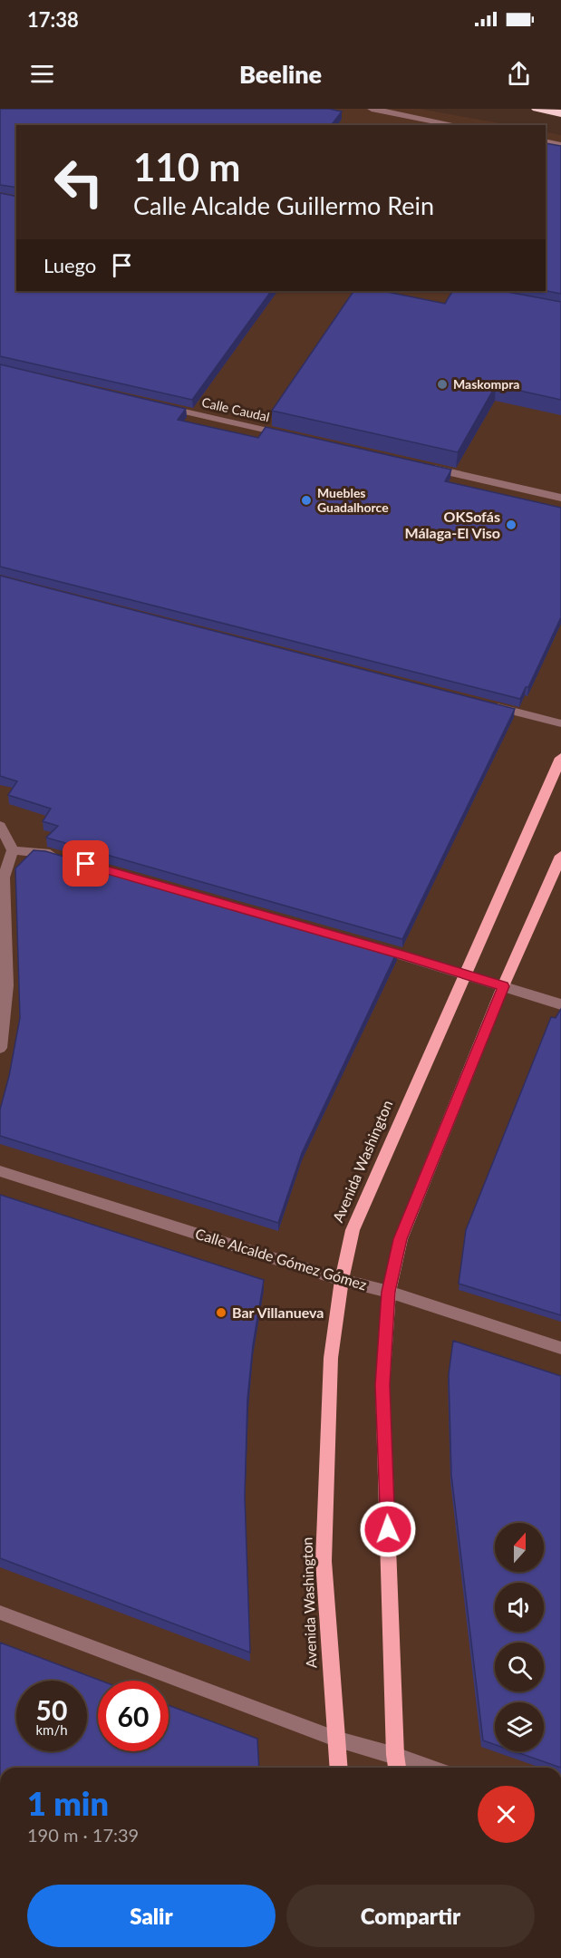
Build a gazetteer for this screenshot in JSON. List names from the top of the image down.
{
  "streets": {
    "main road": ["Avenida Washington"],
    "street": ["Calle Caudal", "Calle Alcalde Gómez Gómez"]
  },
  "crossings": [
    ["Avenida Washington", "Calle Alcalde Gómez Gómez"]
  ],
  "places": [
    "Maskompra",
    "Muebles Guadalhorce",
    "OKSofás Málaga-El Viso",
    "Bar Villanueva"
  ],
  "north": "top",
  "page": {
    "status": "17:38",
    "header": "Beeline",
    "turn": ["110 m", "Calle Alcalde Guillermo Rein"],
    "then": "Luego",
    "speed": "50 km/h",
    "limit": "60",
    "heading": ["1 min", "190 m · 17:39"],
    "buttons": ["Salir", "Compartir"]
  }
}
